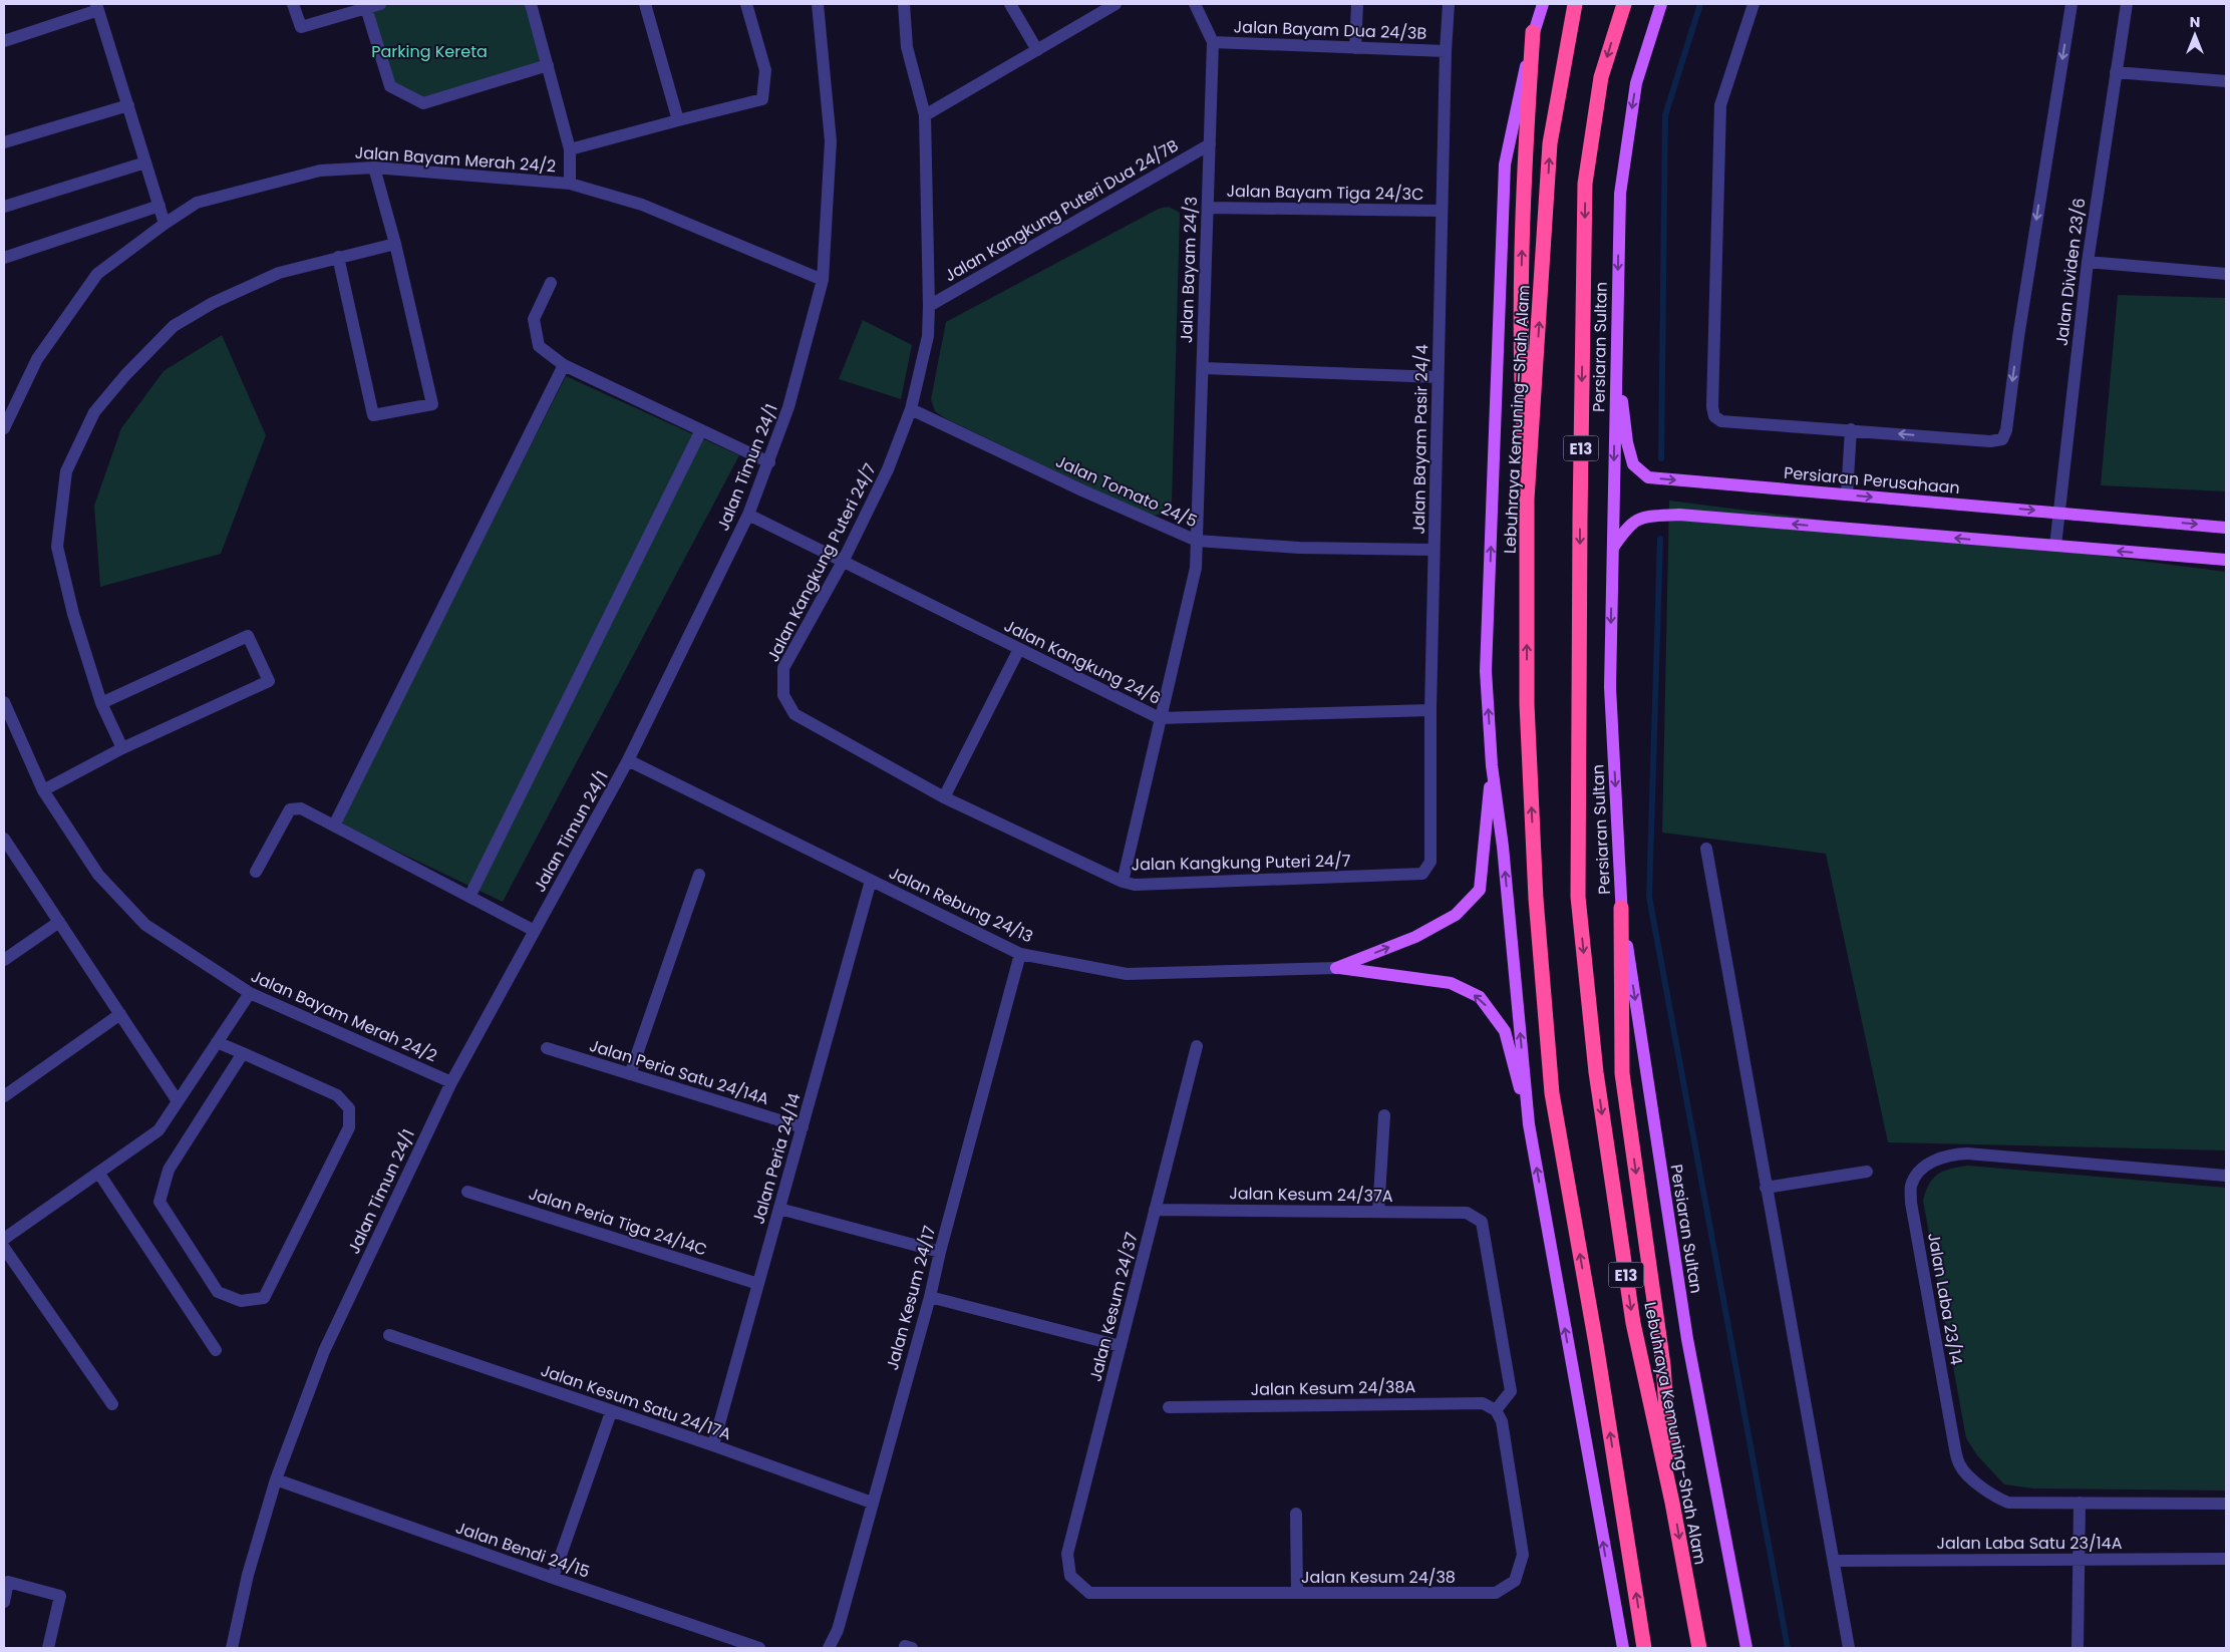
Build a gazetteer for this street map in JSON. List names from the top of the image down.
{
  "streets": {
    "highway": ["Lebuhraya Kemuning–Shah Alam", "E13", "Lebuhraya Kemuning-Shah Alam"],
    "main road": ["Persiaran Sultan", "Persiaran Perusahaan"],
    "street": [
      "Jalan Bayam Dua 24/3B",
      "Jalan Bayam Merah 24/2",
      "Jalan Bayam Tiga 24/3C",
      "Jalan Kangkung Puteri Dua 24/7B",
      "Jalan Bayam 24/3",
      "Jalan Dividen 23/6",
      "Jalan Bayam Pasir 24/4",
      "Jalan Timun 24/1",
      "Jalan Tomato 24/5",
      "Jalan Kangkung Puteri 24/7",
      "Jalan Kangkung 24/6",
      "Jalan Rebung 24/13",
      "Jalan Peria Satu 24/14A",
      "Jalan Peria 24/14",
      "Jalan Kesum 24/37A",
      "Jalan Peria Tiga 24/14C",
      "Jalan Kesum 24/17",
      "Jalan Laba 23/14",
      "Jalan Kesum 24/37",
      "Jalan Kesum 24/38A",
      "Jalan Kesum Satu 24/17A",
      "Jalan Laba Satu 23/14A",
      "Jalan Bendi 24/15",
      "Jalan Kesum 24/38"
    ]
  },
  "crossings": [
    ["Jalan Bayam Dua 24/3B", "Jalan Bayam 24/3"],
    ["Jalan Bayam Dua 24/3B", "Jalan Bayam Pasir 24/4"],
    ["Jalan Bayam Merah 24/2", "Jalan Timun 24/1"],
    ["Jalan Bayam Tiga 24/3C", "Jalan Bayam 24/3"],
    ["Jalan Bayam Tiga 24/3C", "Jalan Bayam Pasir 24/4"],
    ["Jalan Kangkung Puteri Dua 24/7B", "Jalan Bayam 24/3"],
    ["Jalan Kangkung Puteri Dua 24/7B", "Jalan Kangkung Puteri 24/7"],
    ["Jalan Bayam 24/3", "Jalan Tomato 24/5"],
    ["Jalan Bayam 24/3", "Jalan Kangkung Puteri 24/7"],
    ["Jalan Bayam 24/3", "Jalan Kangkung 24/6"],
    ["Jalan Dividen 23/6", "Persiaran Perusahaan"],
    ["Persiaran Sultan", "Persiaran Perusahaan"],
    ["Jalan Bayam Pasir 24/4", "Jalan Tomato 24/5"],
    ["Jalan Bayam Pasir 24/4", "Jalan Kangkung Puteri 24/7"],
    ["Jalan Bayam Pasir 24/4", "Jalan Kangkung 24/6"],
    ["Jalan Timun 24/1", "Jalan Kangkung 24/6"],
    ["Jalan Timun 24/1", "Jalan Rebung 24/13"],
    ["Jalan Timun 24/1", "Jalan Bendi 24/15"],
    ["Jalan Tomato 24/5", "Jalan Kangkung Puteri 24/7"],
    ["Jalan Kangkung Puteri 24/7", "Jalan Kangkung 24/6"],
    ["Jalan Rebung 24/13", "Jalan Peria 24/14"],
    ["Jalan Rebung 24/13", "Jalan Kesum 24/17"],
    ["Jalan Peria Satu 24/14A", "Jalan Peria 24/14"],
    ["Jalan Peria 24/14", "Jalan Peria Tiga 24/14C"],
    ["Jalan Peria 24/14", "Jalan Kesum Satu 24/17A"],
    ["Jalan Kesum 24/37A", "Jalan Kesum 24/37"],
    ["Jalan Kesum 24/37A", "Jalan Kesum 24/38A"],
    ["Jalan Kesum 24/37A", "Jalan Kesum 24/38"],
    ["Jalan Kesum 24/17", "Jalan Kesum Satu 24/17A"],
    ["Jalan Kesum 24/37", "Jalan Kesum 24/38"],
    ["Jalan Kesum 24/38A", "Jalan Kesum 24/38"]
  ],
  "one_way": ["Persiaran Sultan"],
  "parks": ["Parking Kereta"],
  "north": "top"
}
